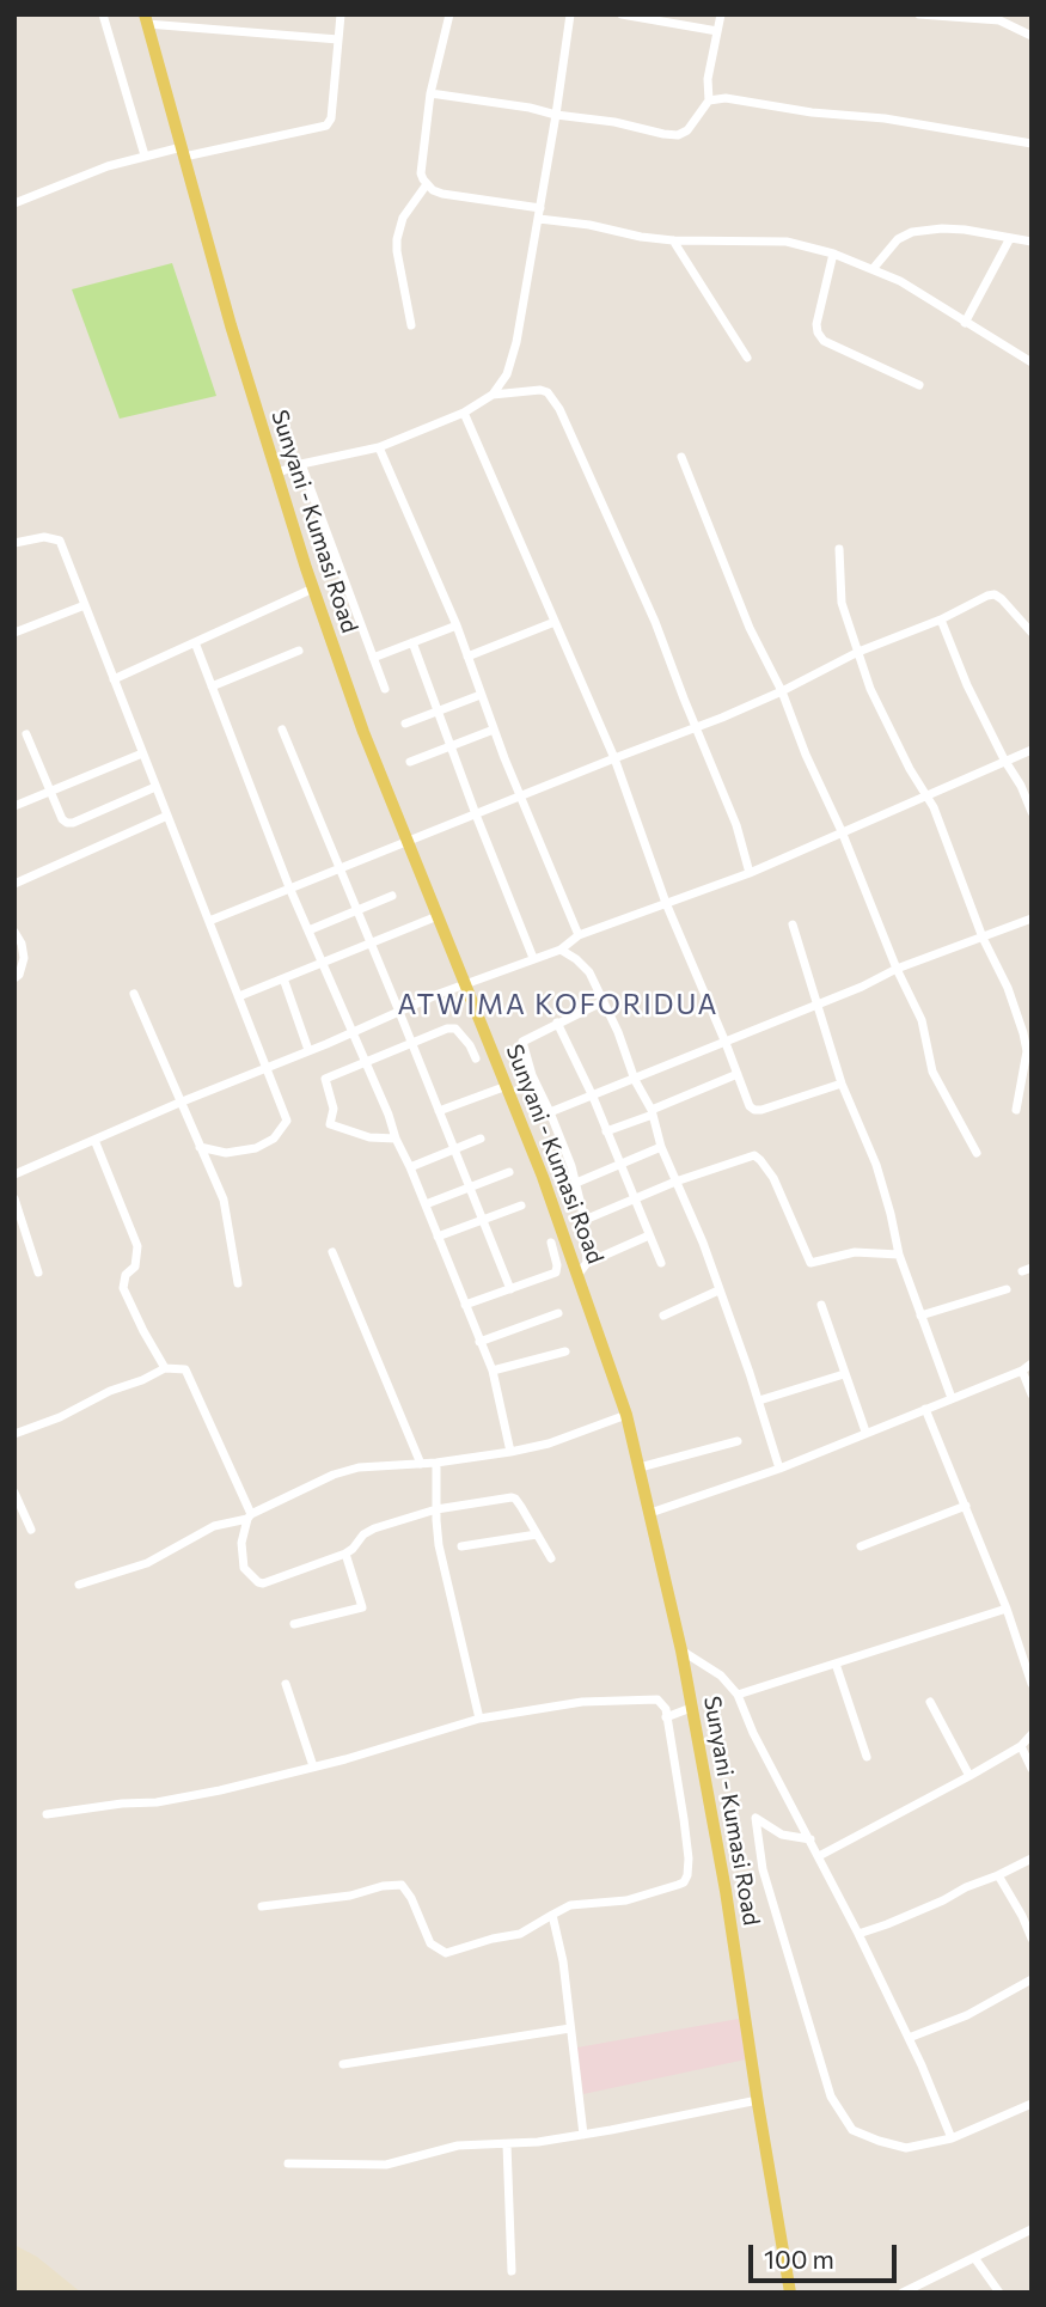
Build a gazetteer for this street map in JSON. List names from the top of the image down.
{
  "streets": {
    "main road": ["Sunyani - Kumasi Road"]
  },
  "districts": ["ATWIMA KOFORIDUA"],
  "scale_bar": "100 m"
}
